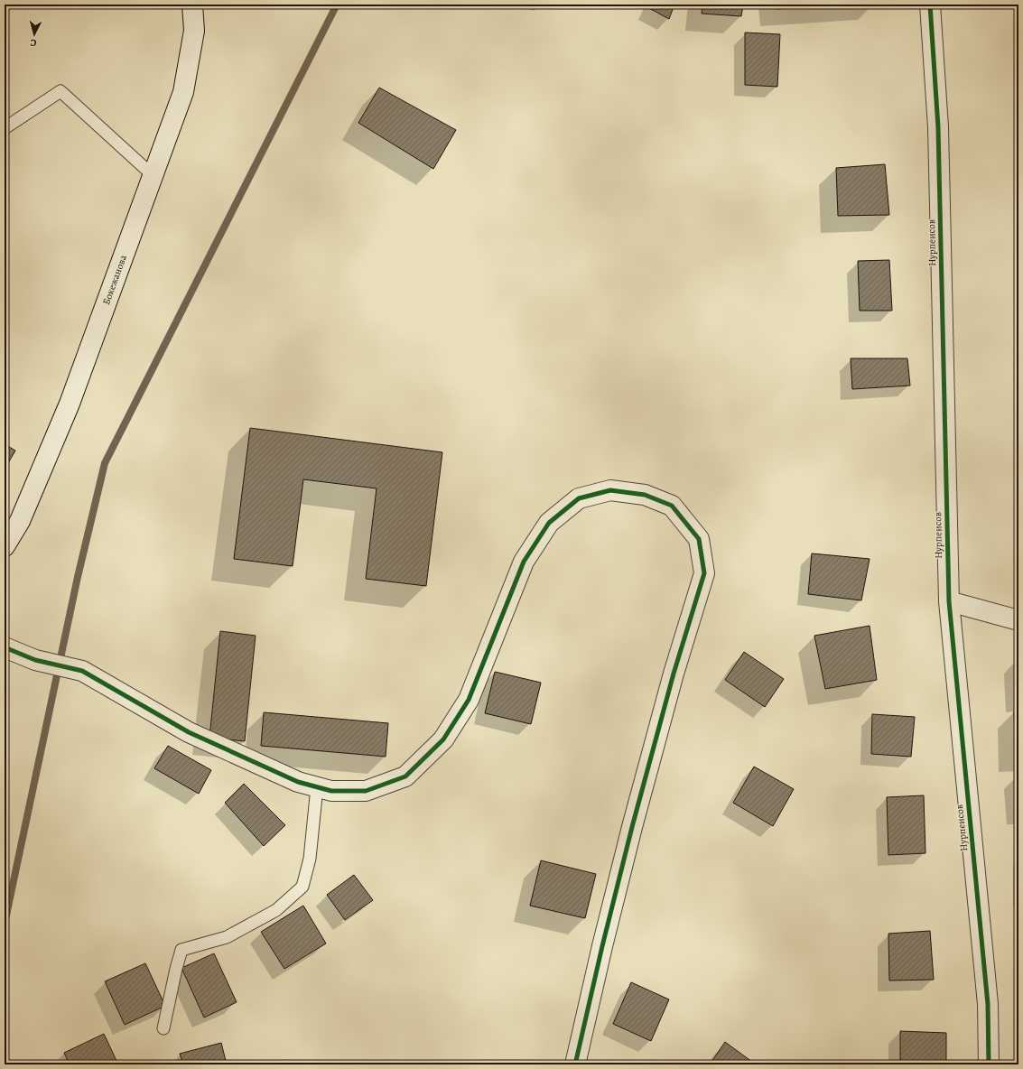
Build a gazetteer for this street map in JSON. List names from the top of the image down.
{
  "streets": {
    "street": ["Нурпеисов", "Бокежанова"]
  },
  "north": "bottom"
}
